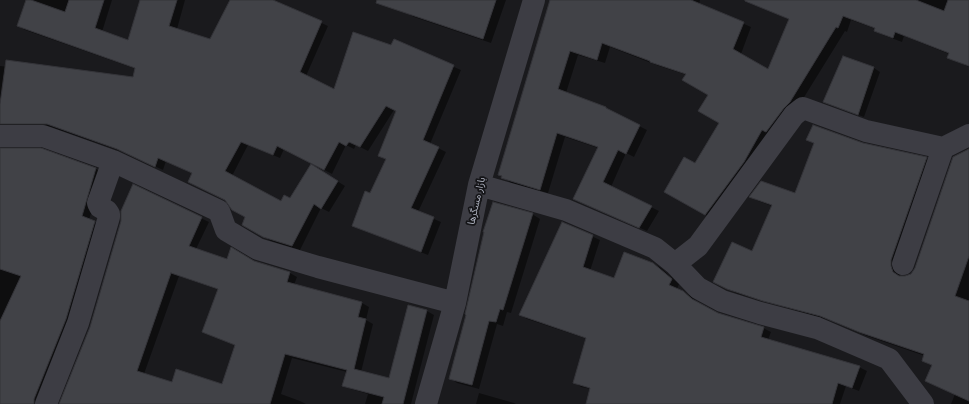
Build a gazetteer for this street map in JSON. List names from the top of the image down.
{
  "streets": {
    "street": ["بازار مسگرها"]
  }
}
